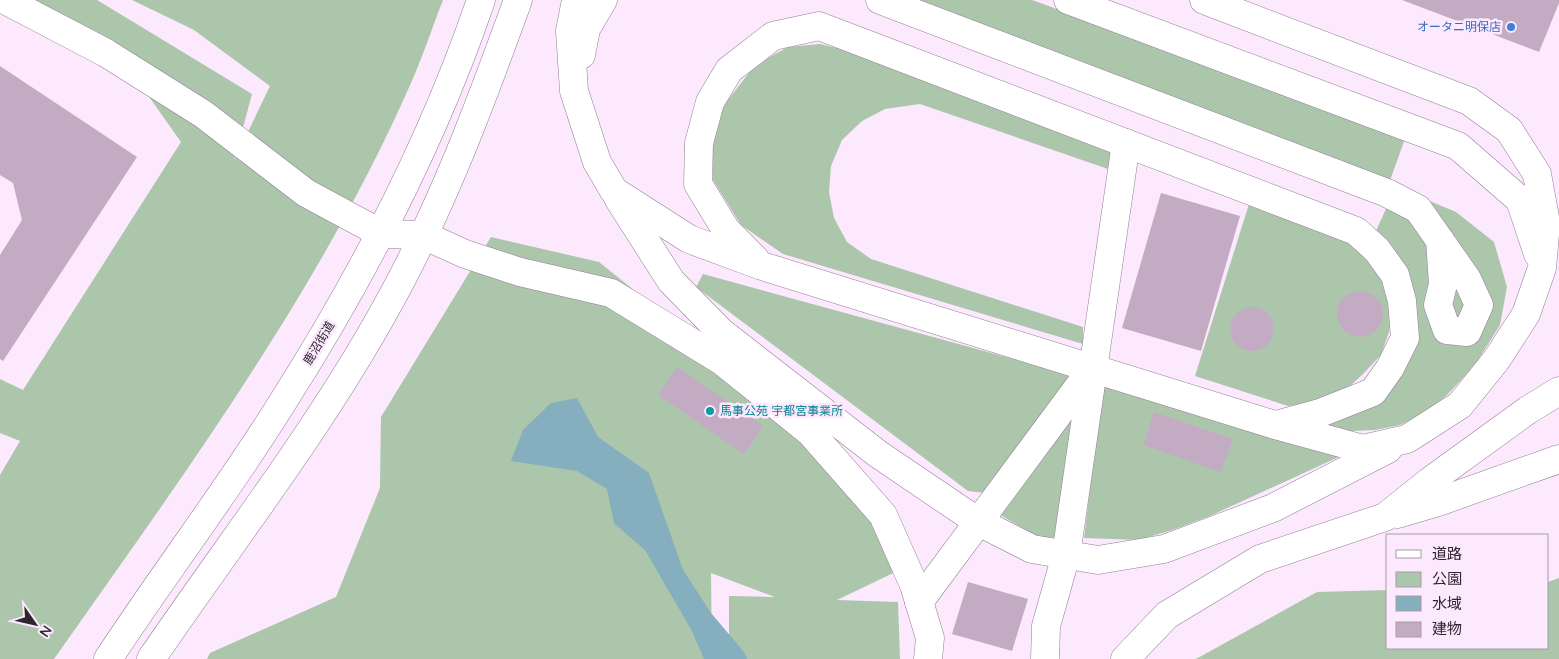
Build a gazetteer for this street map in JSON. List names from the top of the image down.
{
  "streets": {
    "main road": ["鹿沼街道"]
  },
  "places": ["オータニ明保店", "馬事公苑 宇都宮事業所"],
  "legend": [
    "道路",
    "公園",
    "水域",
    "建物"
  ],
  "north": "bottom right"
}
